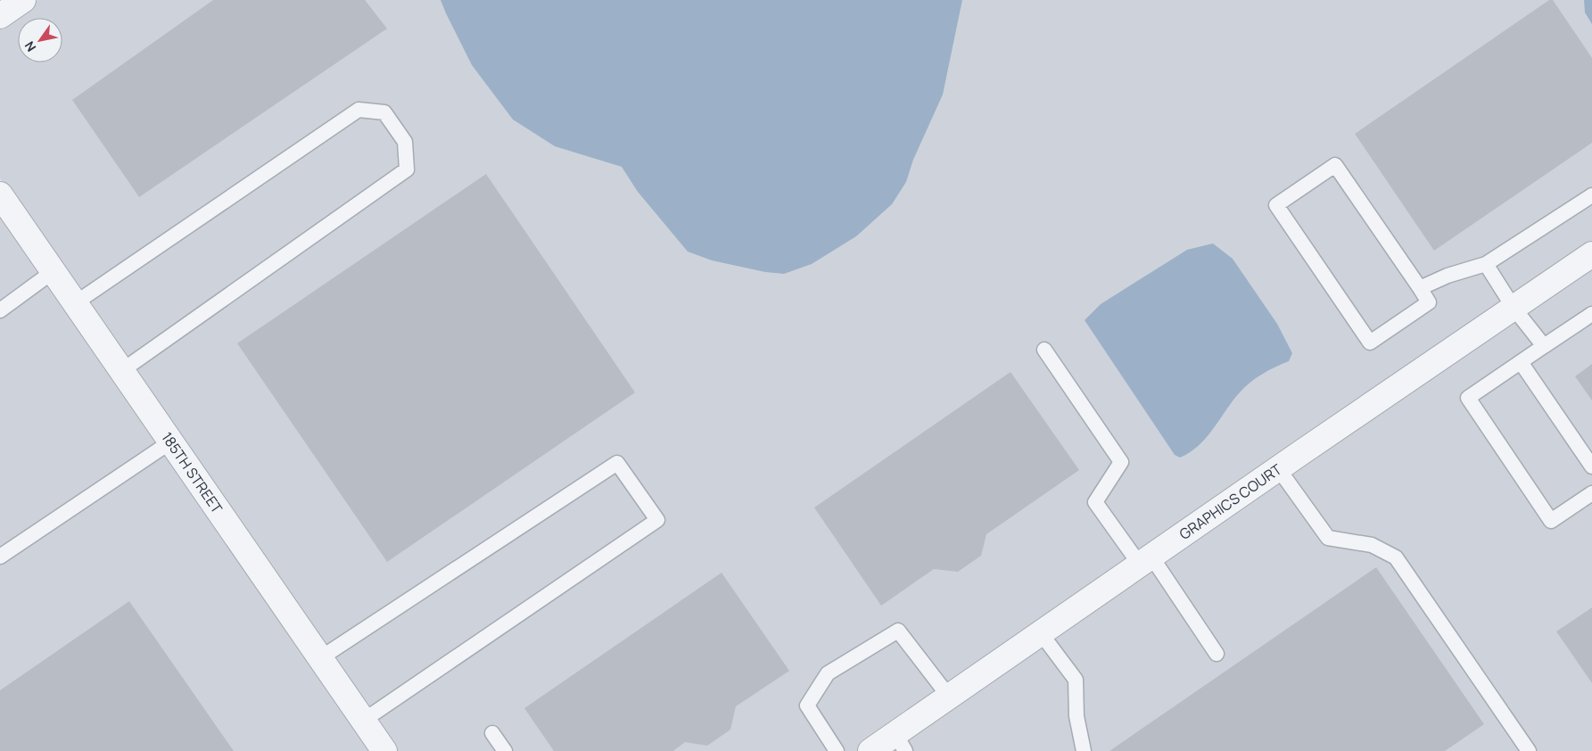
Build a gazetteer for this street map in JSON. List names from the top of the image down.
{
  "streets": {
    "street": ["185TH STREET", "GRAPHICS COURT"]
  },
  "north": "bottom left"
}
